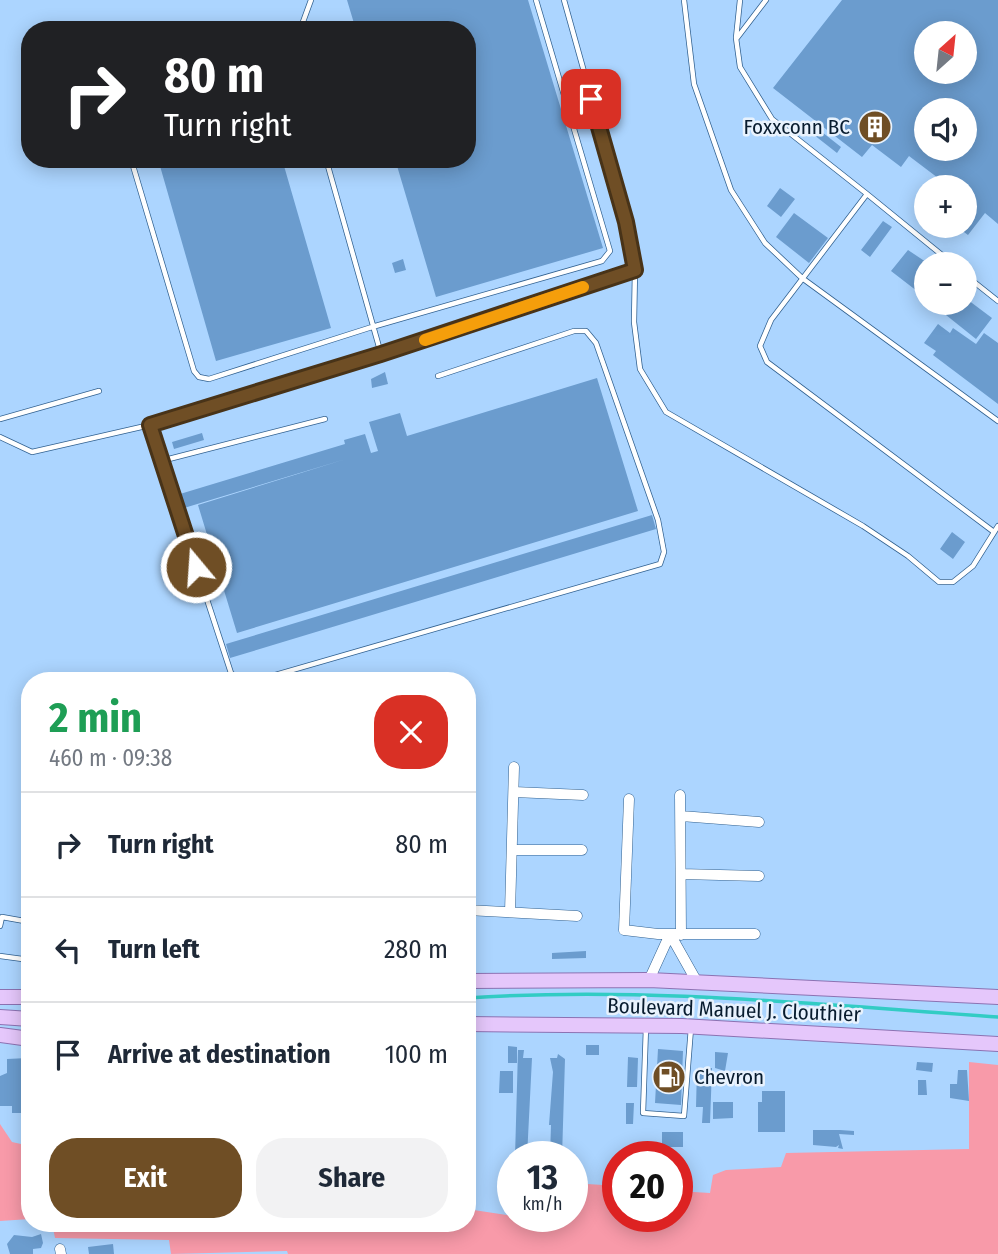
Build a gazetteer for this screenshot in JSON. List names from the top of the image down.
{
  "streets": {
    "main road": ["Boulevard Manuel J. Clouthier"]
  },
  "places": {
    "building": ["Foxxconn BC"],
    "fuel station": ["Chevron"]
  },
  "north": "top right",
  "page": {
    "map_buttons": ["+", "−"],
    "turn": ["80 m", "Turn right"],
    "heading": ["2 min", "460 m · 09:38"],
    "list": [
      {
        "name": "Turn right",
        "value": "80 m"
      },
      {
        "name": "Turn left",
        "value": "280 m"
      },
      {
        "name": "Arrive at destination",
        "value": "100 m"
      }
    ],
    "buttons": ["Exit", "Share"],
    "speed": "13 km/h",
    "limit": "20"
  }
}
